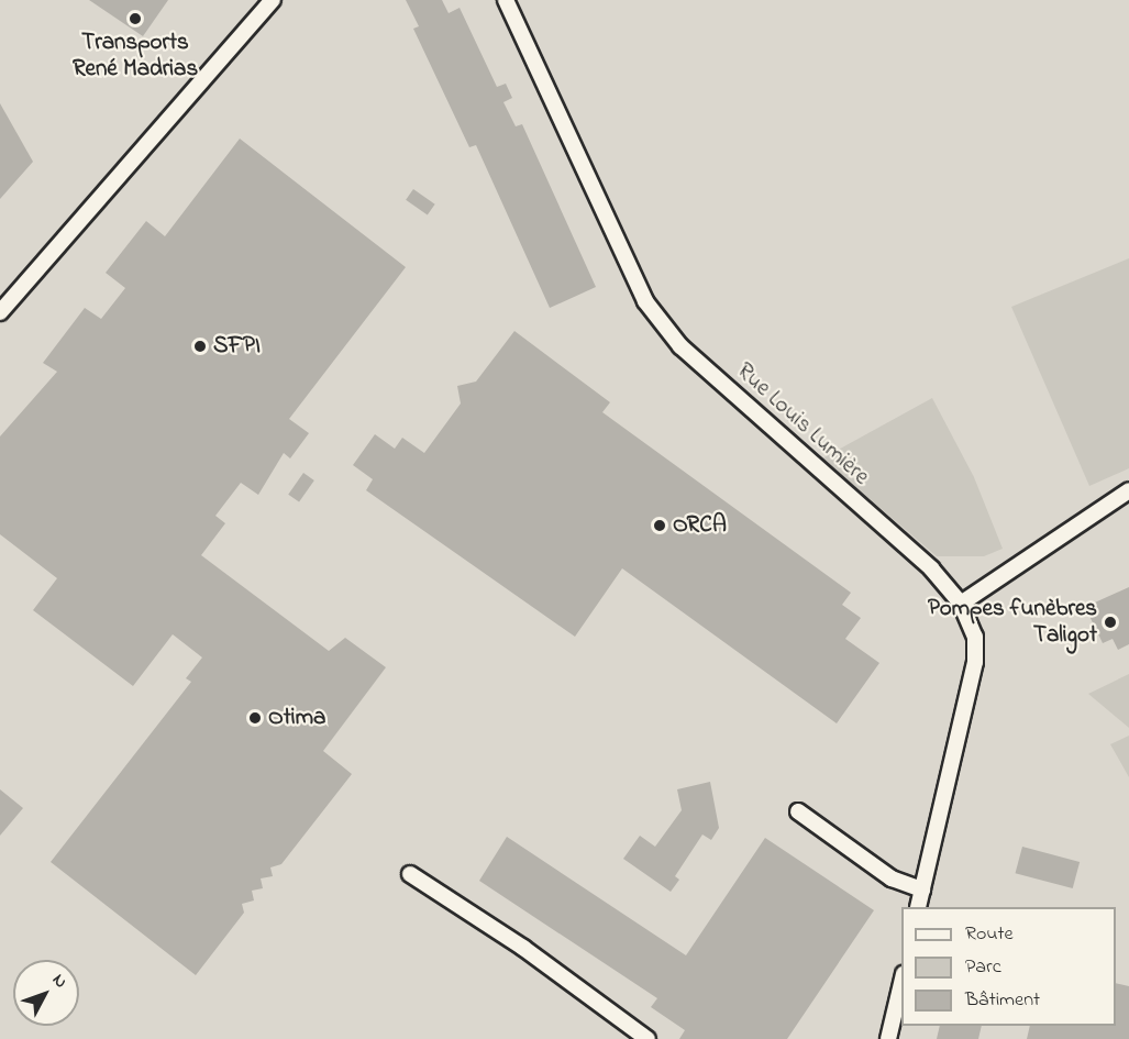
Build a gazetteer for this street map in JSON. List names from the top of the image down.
{
  "streets": {
    "street": ["Rue Louis Lumière"]
  },
  "places": [
    "Transports René Madrias",
    "SFPI",
    "ORCA",
    "Pompes funèbres Taligot",
    "Otima"
  ],
  "legend": ["Route", "Parc", "Bâtiment"],
  "north": "top right"
}
